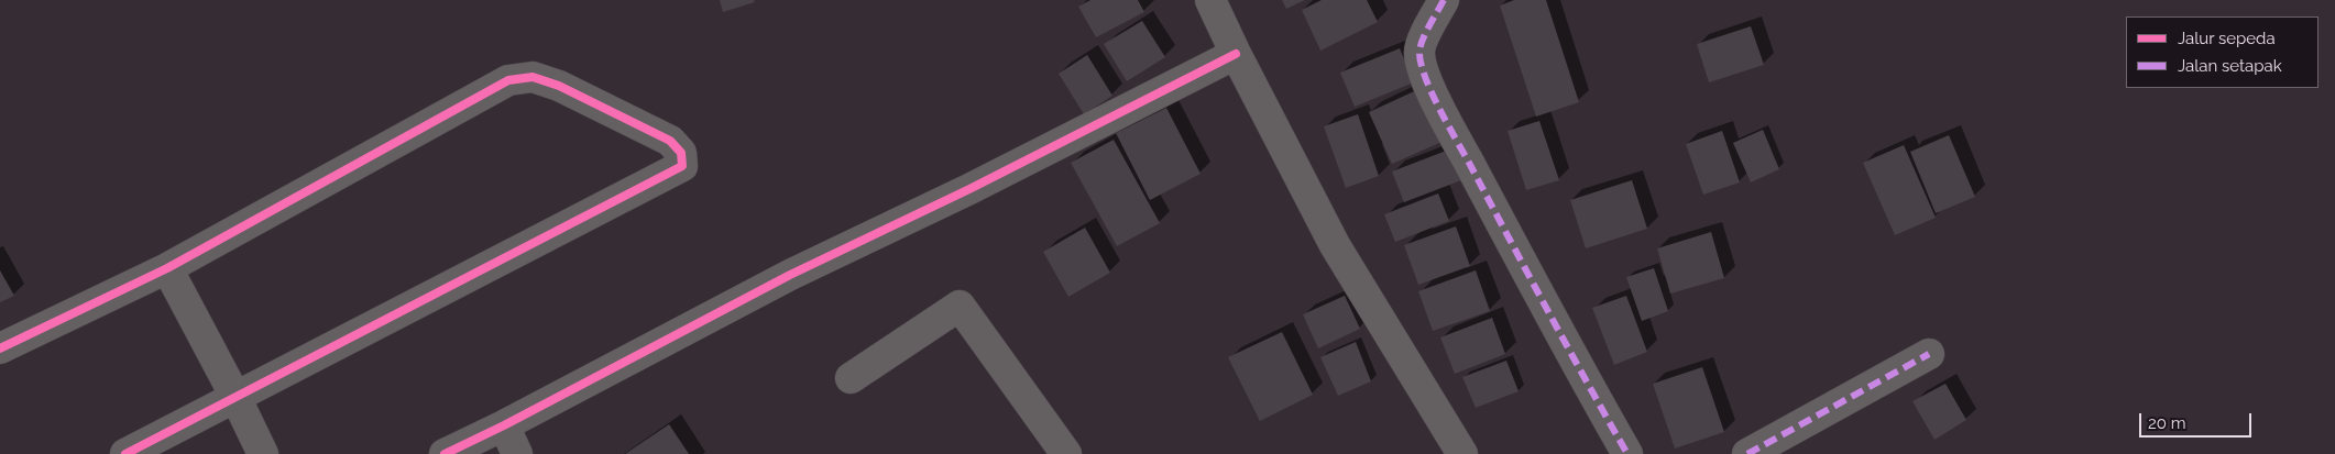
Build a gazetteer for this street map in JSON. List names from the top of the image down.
{
  "legend": ["Jalur sepeda", "Jalan setapak"],
  "scale_bar": "20 m"
}
